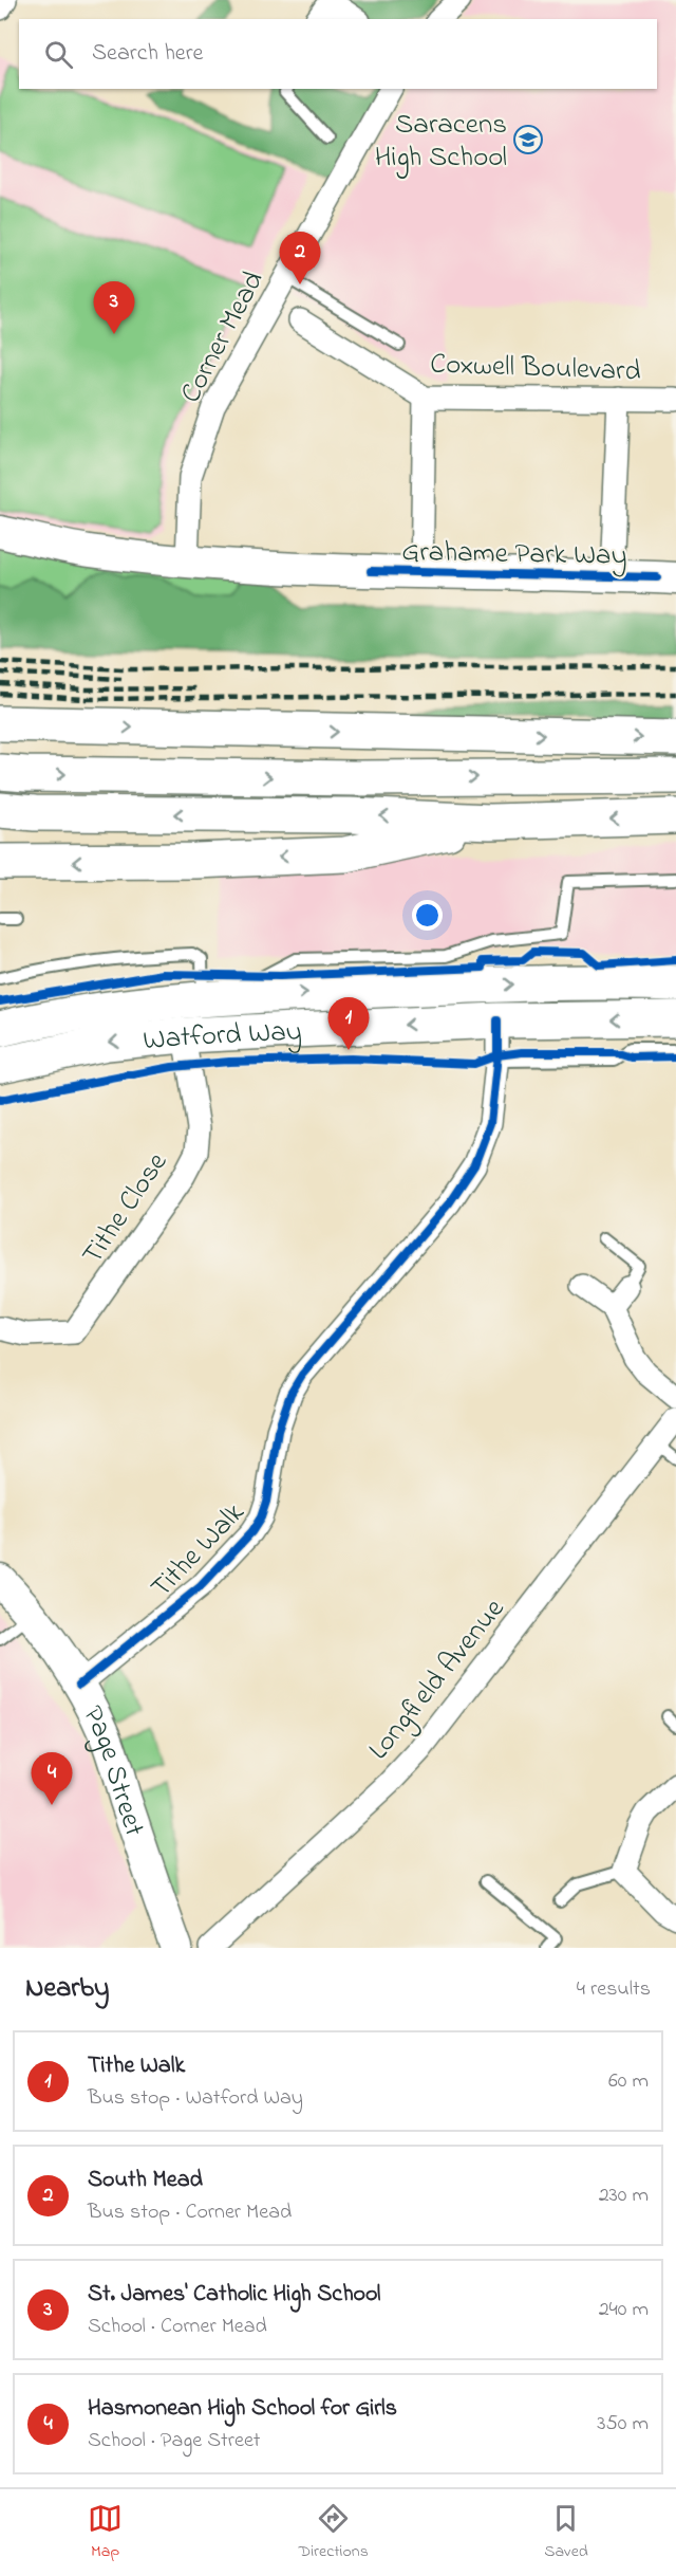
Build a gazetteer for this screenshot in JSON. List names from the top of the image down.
{
  "streets": {
    "highway": ["Watford Way"],
    "street": [
      "Corner Mead",
      "Coxwell Boulevard",
      "Grahame Park Way",
      "Tithe Close",
      "Tithe Walk",
      "Longfield Avenue",
      "Page Street"
    ]
  },
  "crossings": [
    ["Corner Mead", "Grahame Park Way"],
    ["Watford Way", "Tithe Close"],
    ["Watford Way", "Tithe Walk"],
    ["Tithe Walk", "Page Street"]
  ],
  "places": {
    "school or university": ["Saracens High School"]
  },
  "page": {
    "search": "Search here",
    "pins": [
      "2",
      "3",
      "1",
      "4"
    ],
    "heading": ["Nearby", "4 results"],
    "list": [
      {
        "mark": "1",
        "name": "Tithe Walk",
        "note": "Bus stop · Watford Way",
        "value": "60 m"
      },
      {
        "mark": "2",
        "name": "South Mead",
        "note": "Bus stop · Corner Mead",
        "value": "230 m"
      },
      {
        "mark": "3",
        "name": "St. James' Catholic High School",
        "note": "School · Corner Mead",
        "value": "240 m"
      },
      {
        "mark": "4",
        "name": "Hasmonean High School for Girls",
        "note": "School · Page Street",
        "value": "350 m"
      }
    ],
    "nav": ["Map", "Directions", "Saved"]
  }
}
